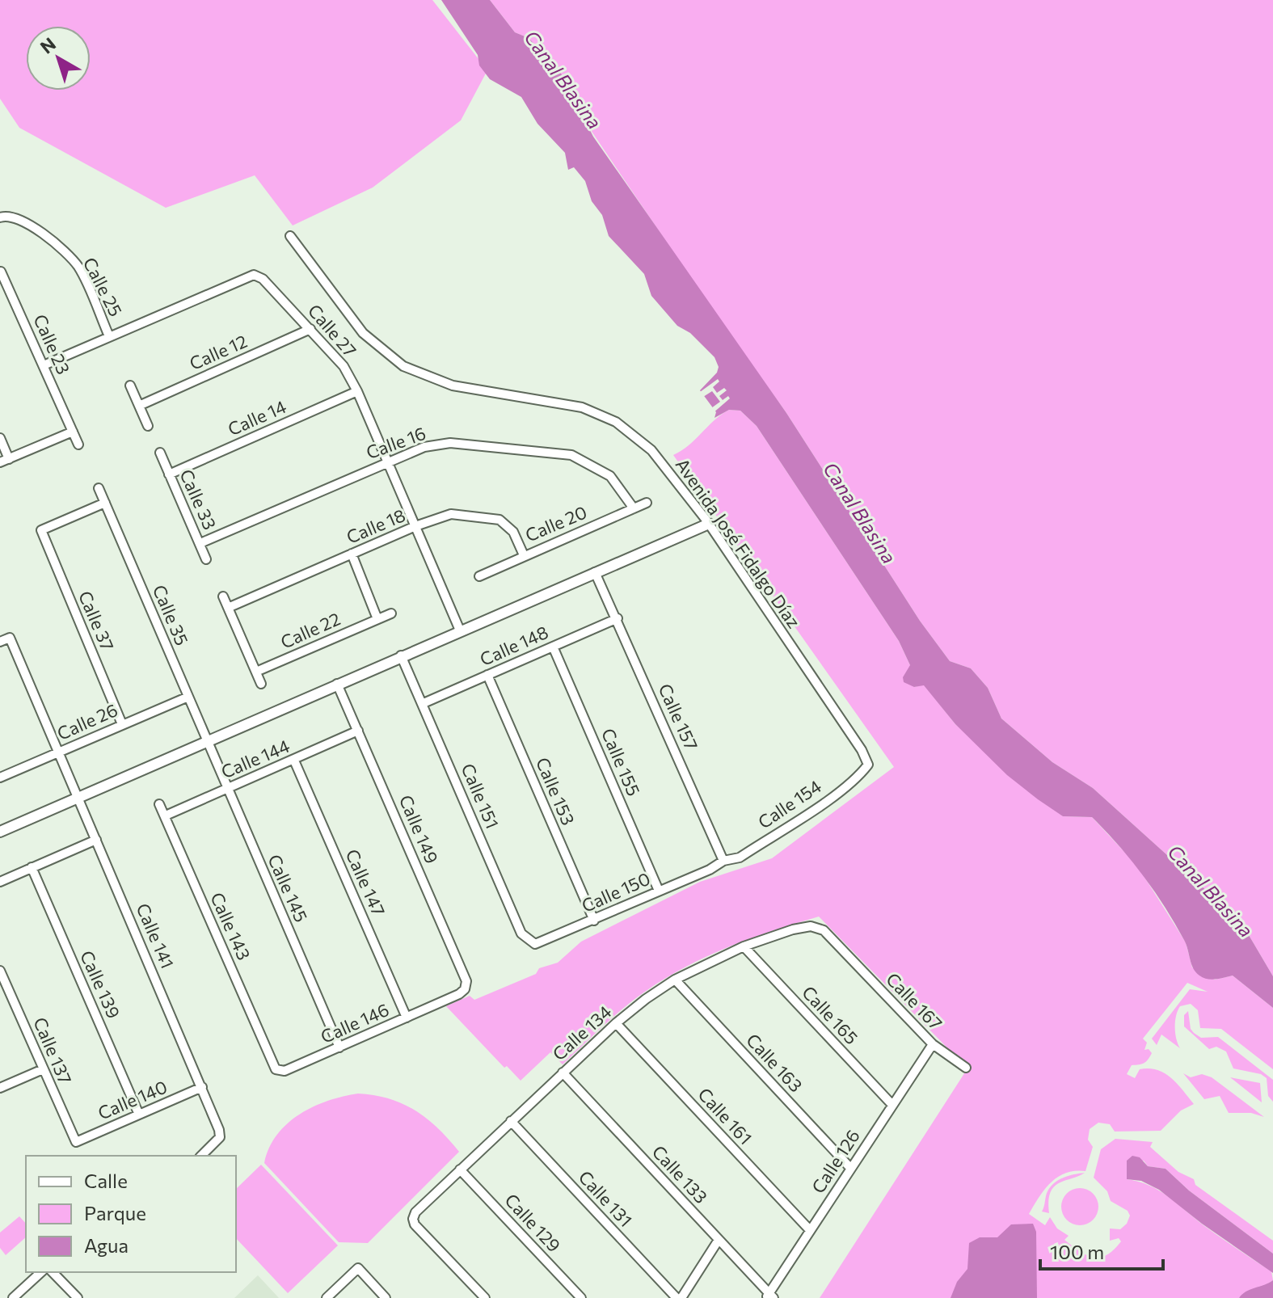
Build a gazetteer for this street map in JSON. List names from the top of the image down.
{
  "streets": {
    "street": [
      "Calle 25",
      "Calle 27",
      "Calle 23",
      "Calle 12",
      "Calle 14",
      "Calle 16",
      "Calle 33",
      "Calle 20",
      "Calle 18",
      "Avenida José Fidalgo Díaz",
      "Calle 35",
      "Calle 37",
      "Calle 22",
      "Calle 148",
      "Calle 157",
      "Calle 26",
      "Calle 144",
      "Calle 155",
      "Calle 153",
      "Calle 151",
      "Calle 154",
      "Calle 149",
      "Calle 147",
      "Calle 145",
      "Calle 150",
      "Calle 143",
      "Calle 141",
      "Calle 139",
      "Calle 167",
      "Calle 165",
      "Calle 146",
      "Calle 134",
      "Calle 137",
      "Calle 163",
      "Calle 140",
      "Calle 161",
      "Calle 126",
      "Calle 133",
      "Calle 131",
      "Calle 129"
    ]
  },
  "crossings": [
    ["Calle 25", "Calle 27"],
    ["Calle 27", "Calle 23"],
    ["Calle 27", "Calle 12"],
    ["Calle 27", "Calle 14"],
    ["Calle 27", "Calle 16"],
    ["Calle 27", "Calle 18"],
    ["Calle 14", "Calle 33"],
    ["Calle 16", "Calle 33"],
    ["Calle 16", "Calle 20"],
    ["Calle 20", "Calle 18"],
    ["Avenida José Fidalgo Díaz", "Calle 154"],
    ["Calle 35", "Calle 37"],
    ["Calle 35", "Calle 26"],
    ["Calle 35", "Calle 145"],
    ["Calle 37", "Calle 26"],
    ["Calle 148", "Calle 157"],
    ["Calle 148", "Calle 155"],
    ["Calle 148", "Calle 153"],
    ["Calle 148", "Calle 151"],
    ["Calle 157", "Calle 154"],
    ["Calle 157", "Calle 150"],
    ["Calle 26", "Calle 141"],
    ["Calle 144", "Calle 149"],
    ["Calle 144", "Calle 147"],
    ["Calle 144", "Calle 145"],
    ["Calle 144", "Calle 143"],
    ["Calle 155", "Calle 150"],
    ["Calle 153", "Calle 150"],
    ["Calle 151", "Calle 150"],
    ["Calle 154", "Calle 150"],
    ["Calle 149", "Calle 146"],
    ["Calle 147", "Calle 146"],
    ["Calle 145", "Calle 146"],
    ["Calle 143", "Calle 146"],
    ["Calle 141", "Calle 140"],
    ["Calle 139", "Calle 140"],
    ["Calle 167", "Calle 134"],
    ["Calle 167", "Calle 126"],
    ["Calle 165", "Calle 134"],
    ["Calle 165", "Calle 126"],
    ["Calle 134", "Calle 163"],
    ["Calle 134", "Calle 161"],
    ["Calle 134", "Calle 133"],
    ["Calle 134", "Calle 131"],
    ["Calle 134", "Calle 129"],
    ["Calle 137", "Calle 140"],
    ["Calle 163", "Calle 126"],
    ["Calle 161", "Calle 126"],
    ["Calle 126", "Calle 133"]
  ],
  "water": ["Canal Blasina"],
  "legend": ["Calle", "Parque", "Agua"],
  "scale_bar": "100 m",
  "north": "top left"
}
